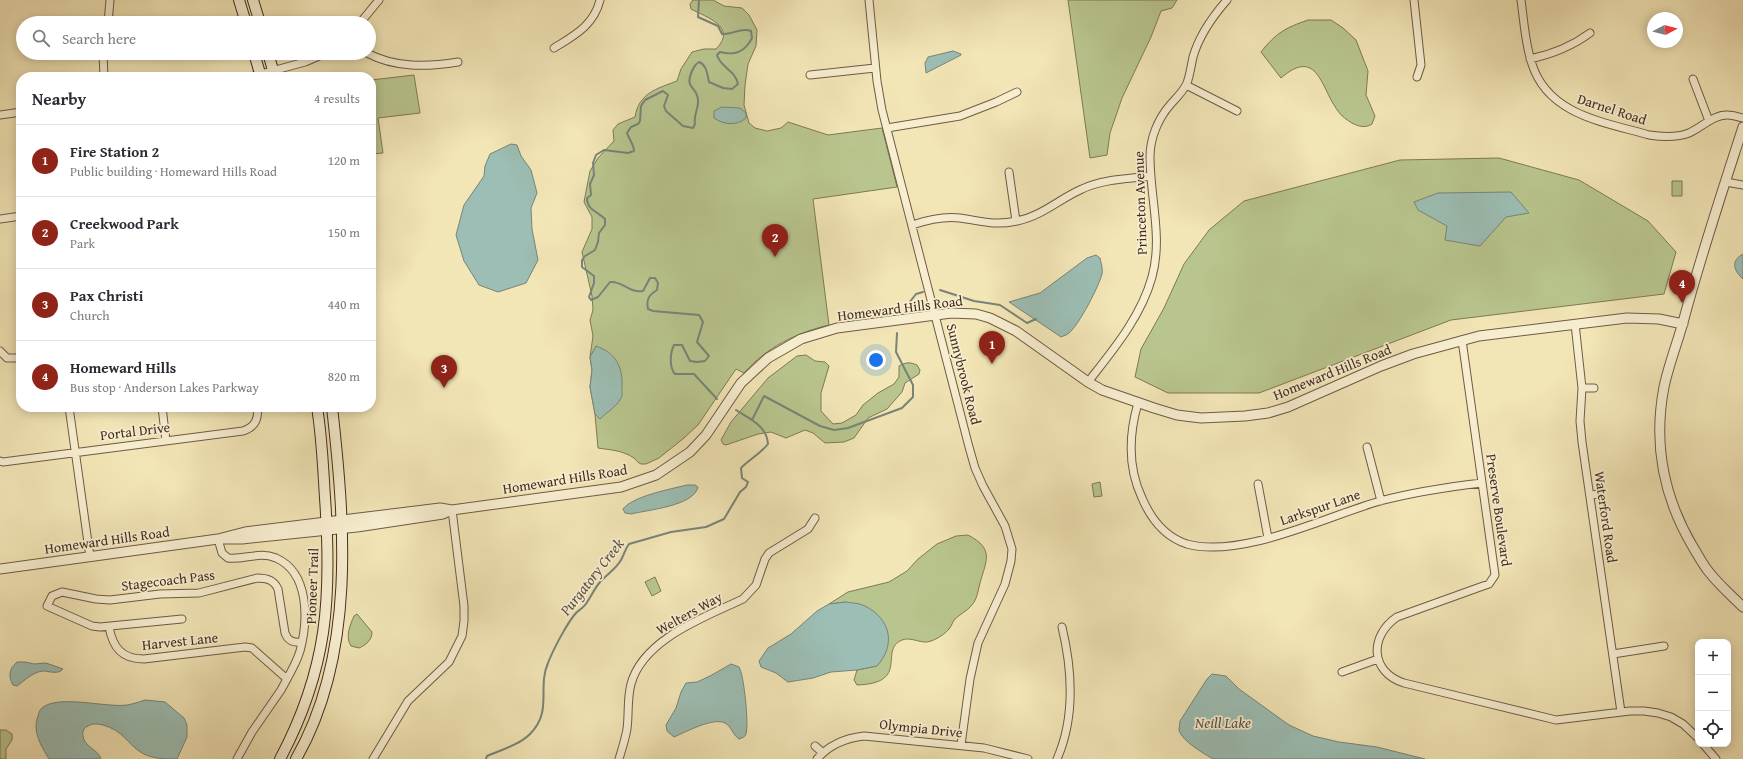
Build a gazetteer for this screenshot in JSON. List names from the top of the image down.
{
  "streets": {
    "main road": ["Pioneer Trail"],
    "street": [
      "Darnel Road",
      "Princeton Avenue",
      "Homeward Hills Road",
      "Sunnybrook Road",
      "Portal Drive",
      "Larkspur Lane",
      "Preserve Boulevard",
      "Waterford Road",
      "Stagecoach Pass",
      "Welters Way",
      "Harvest Lane",
      "Olympia Drive"
    ]
  },
  "crossings": [
    ["Princeton Avenue", "Homeward Hills Road"],
    ["Homeward Hills Road", "Sunnybrook Road"],
    ["Homeward Hills Road", "Larkspur Lane"],
    ["Homeward Hills Road", "Preserve Boulevard"],
    ["Homeward Hills Road", "Waterford Road"],
    ["Homeward Hills Road", "Pioneer Trail"],
    ["Sunnybrook Road", "Olympia Drive"],
    ["Larkspur Lane", "Preserve Boulevard"],
    ["Stagecoach Pass", "Harvest Lane"]
  ],
  "water": ["Purgatory Creek", "Neill Lake"],
  "north": "right",
  "page": {
    "search": "Search here",
    "heading": ["Nearby", "4 results"],
    "list": [
      {
        "mark": "1",
        "name": "Fire Station 2",
        "note": "Public building · Homeward Hills Road",
        "value": "120 m"
      },
      {
        "mark": "2",
        "name": "Creekwood Park",
        "note": "Park",
        "value": "150 m"
      },
      {
        "mark": "3",
        "name": "Pax Christi",
        "note": "Church",
        "value": "440 m"
      },
      {
        "mark": "4",
        "name": "Homeward Hills",
        "note": "Bus stop · Anderson Lakes Parkway",
        "value": "820 m"
      }
    ],
    "pins": [
      "2",
      "4",
      "1",
      "3"
    ],
    "map_buttons": ["+", "−"]
  }
}
